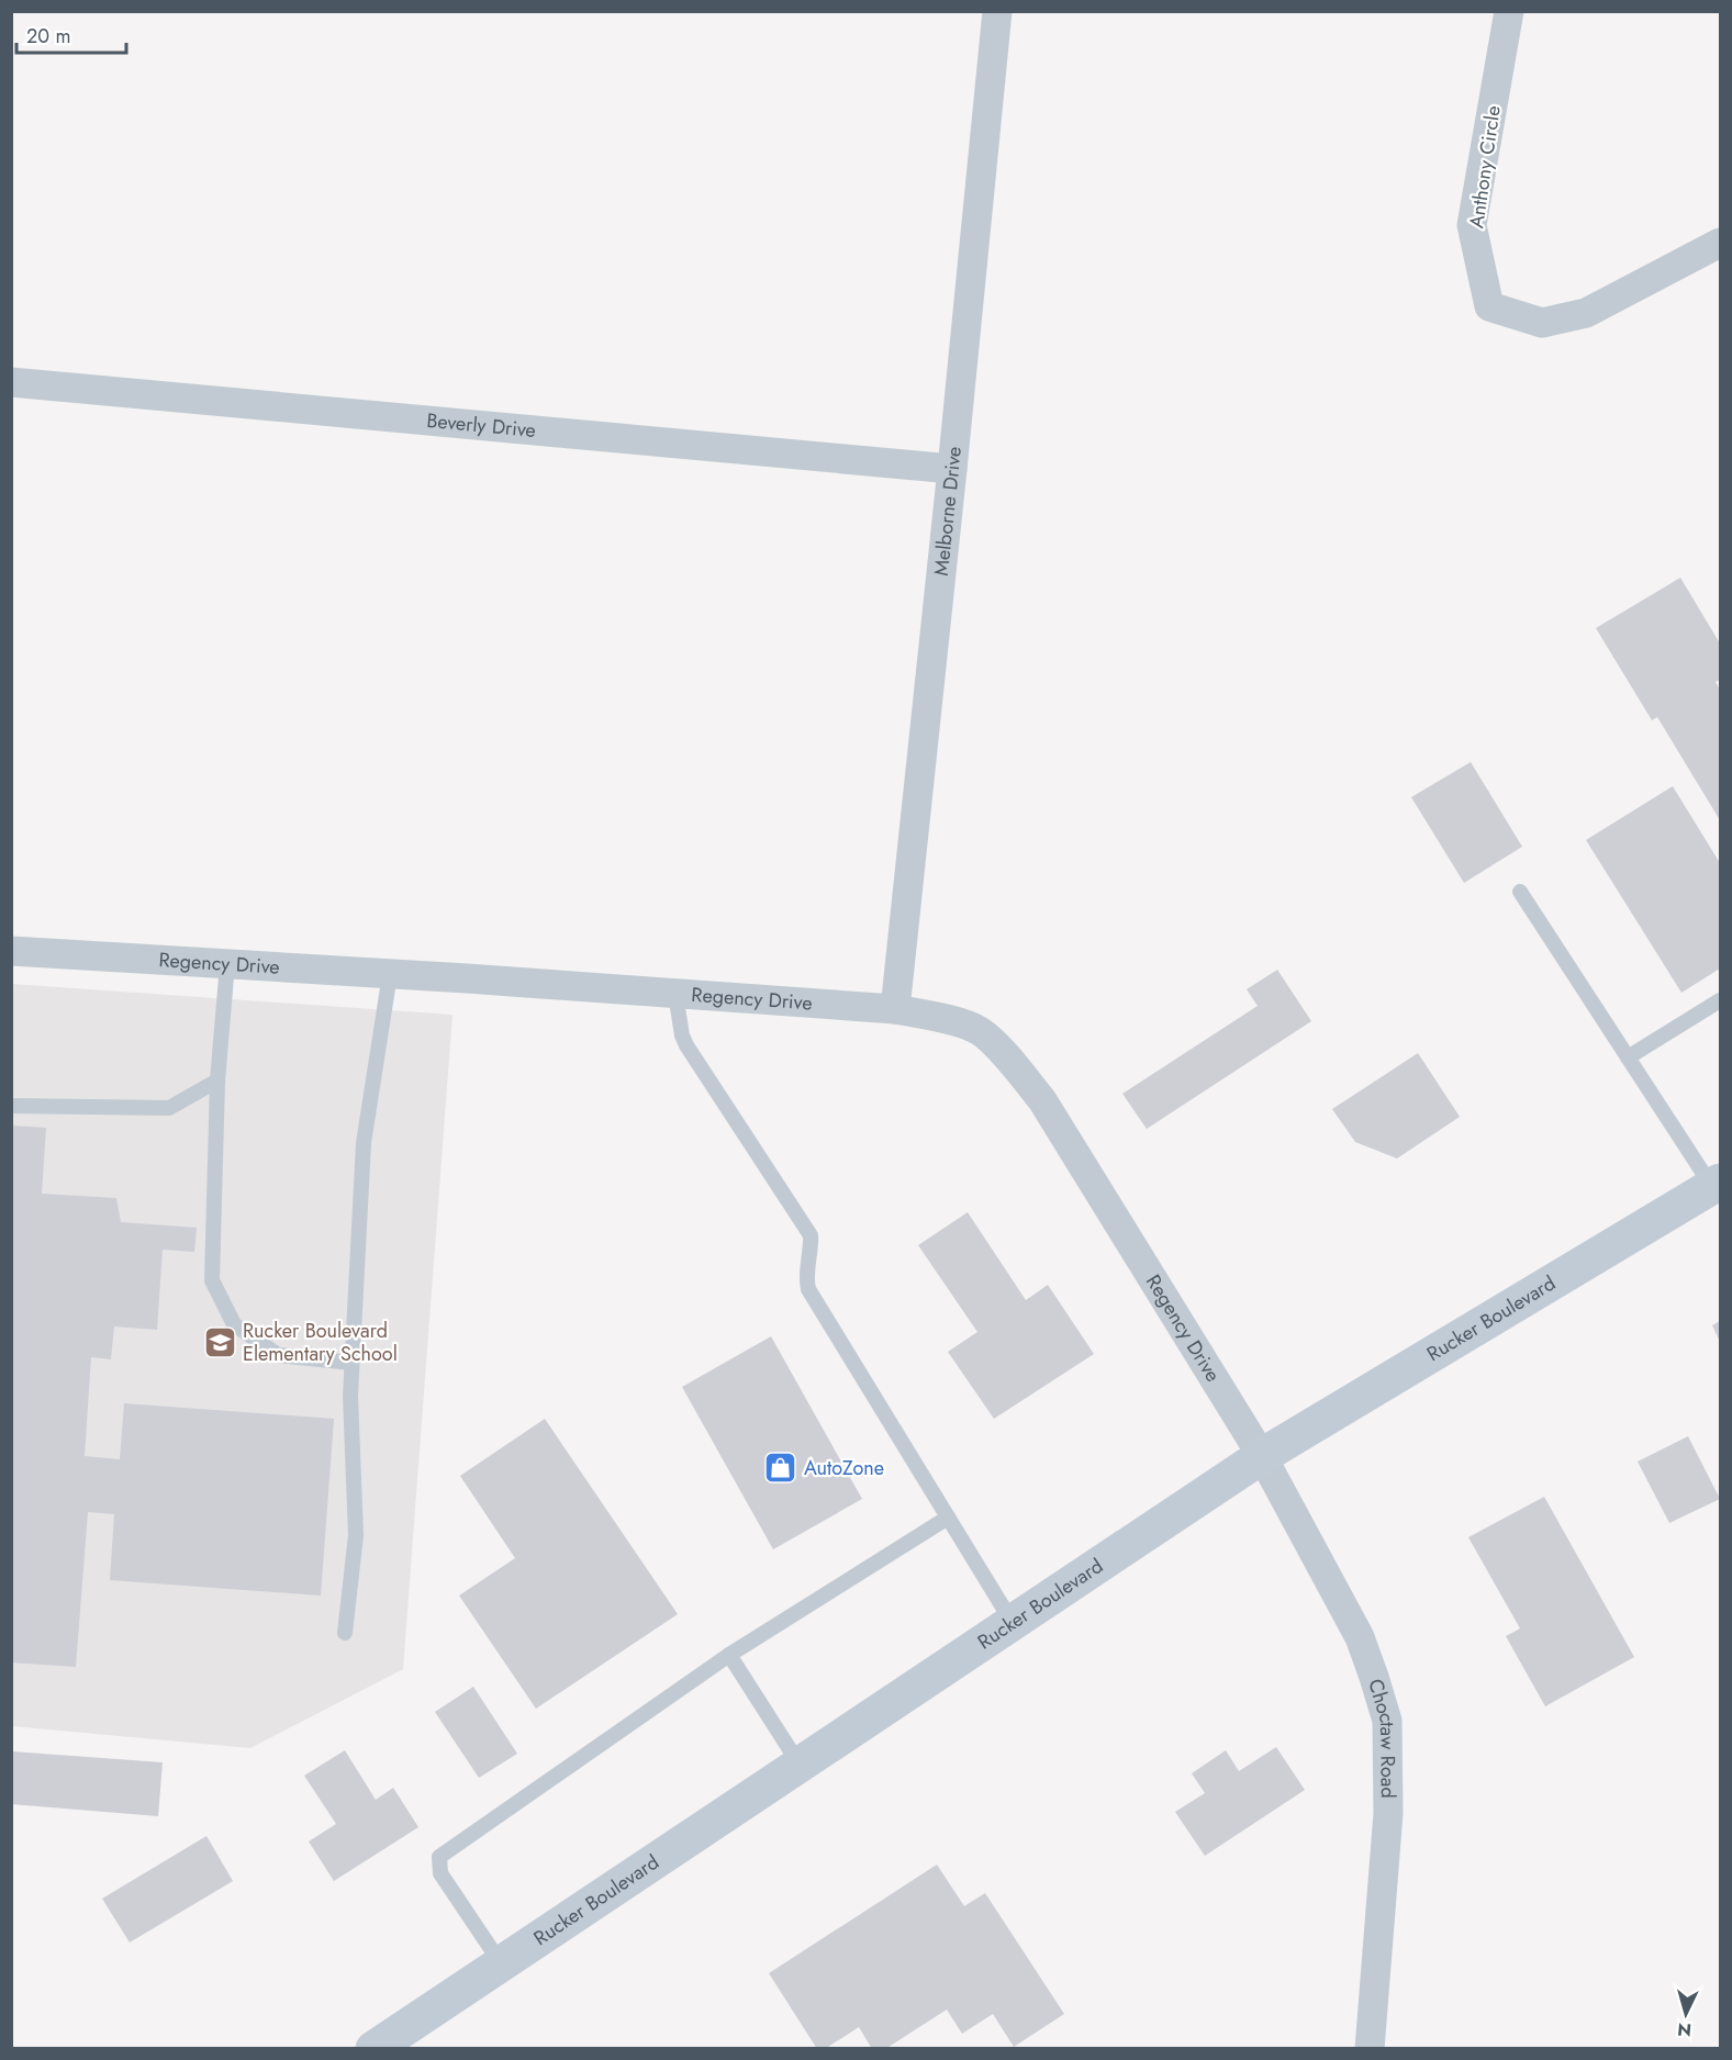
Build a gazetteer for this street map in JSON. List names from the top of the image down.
{
  "streets": {
    "main road": ["Rucker Boulevard"],
    "street": [
      "Anthony Circle",
      "Beverly Drive",
      "Melborne Drive",
      "Regency Drive",
      "Choctaw Road"
    ]
  },
  "crossings": [
    ["Beverly Drive", "Melborne Drive"],
    ["Melborne Drive", "Regency Drive"],
    ["Regency Drive", "Rucker Boulevard"],
    ["Regency Drive", "Choctaw Road"],
    ["Rucker Boulevard", "Choctaw Road"]
  ],
  "places": {
    "school or university": ["Rucker Boulevard Elementary School"],
    "shop": ["AutoZone"]
  },
  "scale_bar": "20 m",
  "north": "bottom"
}
